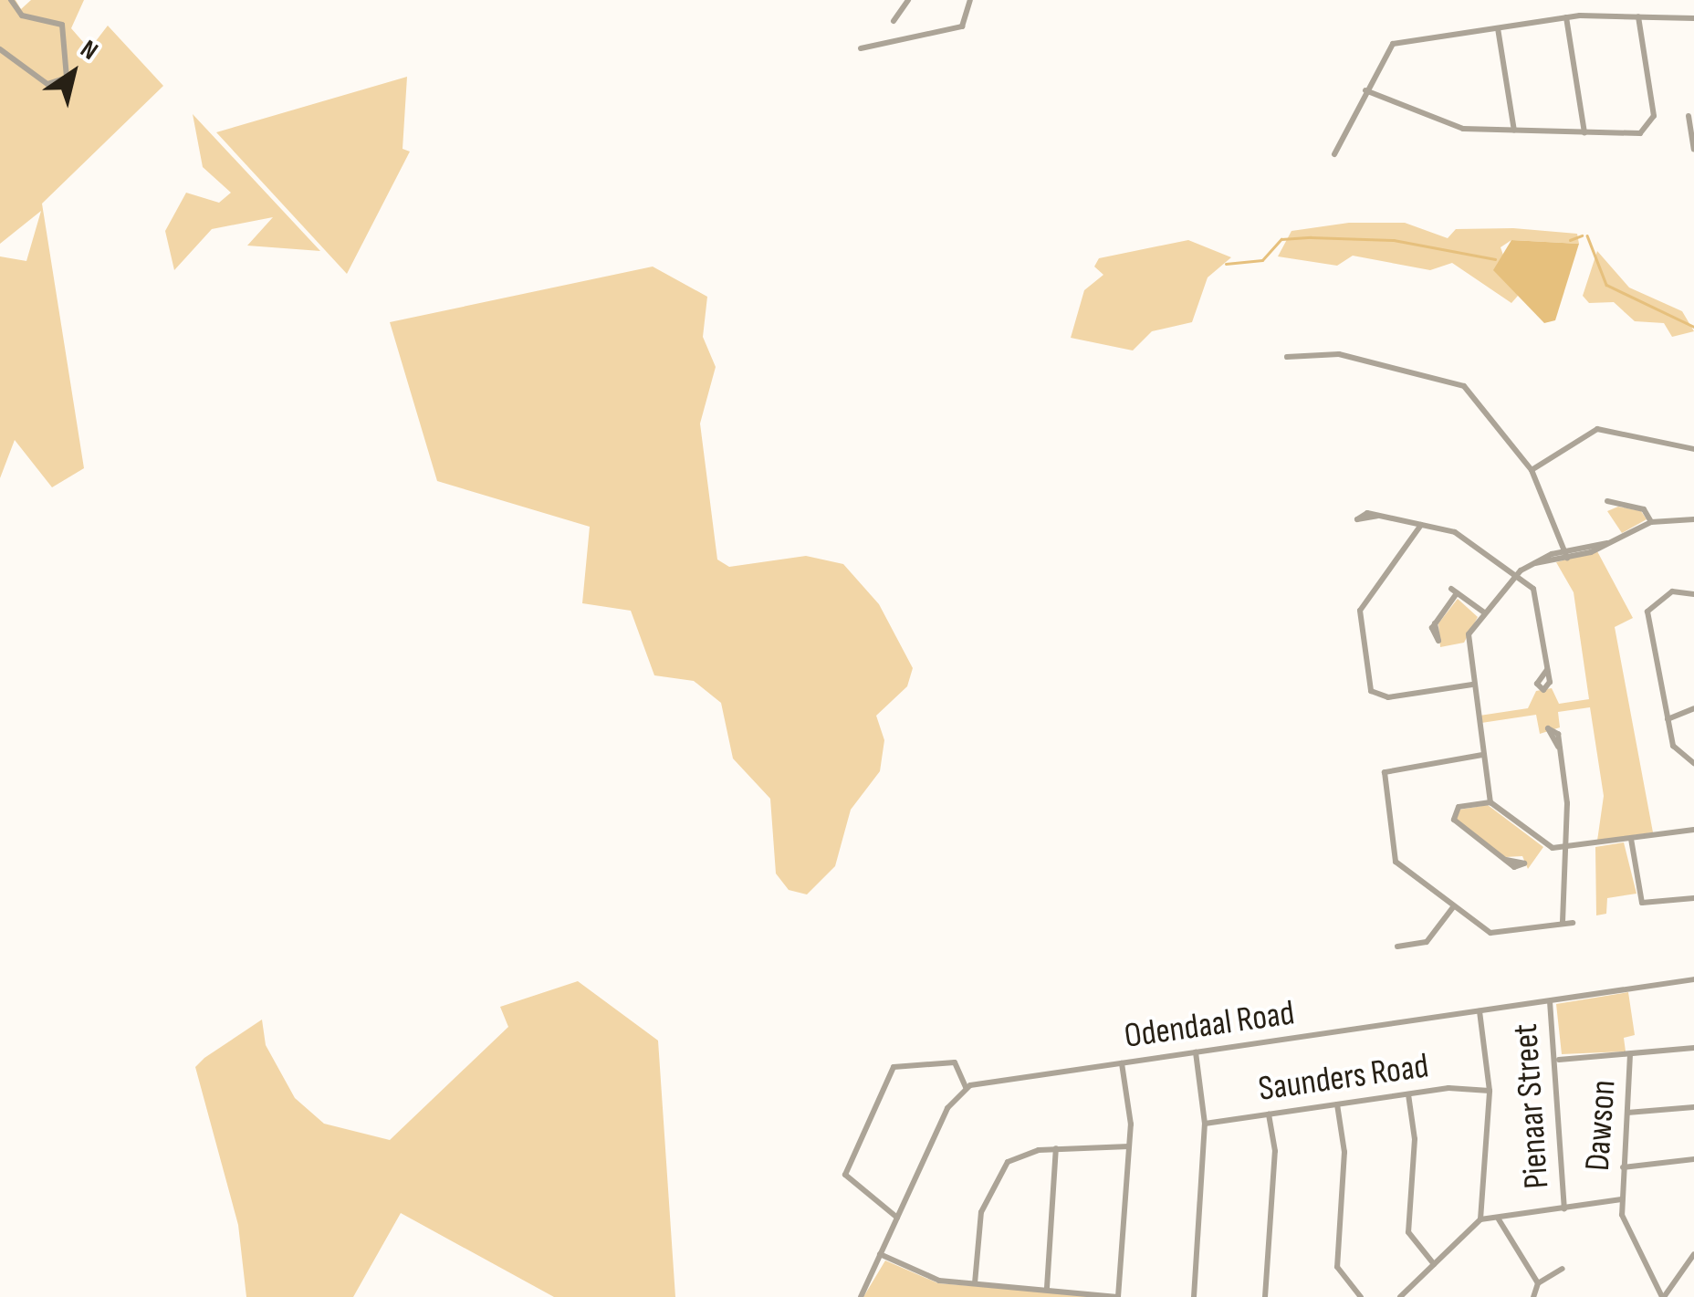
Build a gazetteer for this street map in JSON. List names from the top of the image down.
{
  "streets": {
    "street": [
      "Odendaal Road",
      "Saunders Road",
      "Pienaar Street",
      "Dawson"
    ]
  },
  "crossings": [
    ["Odendaal Road", "Pienaar Street"]
  ],
  "north": "top right"
}
